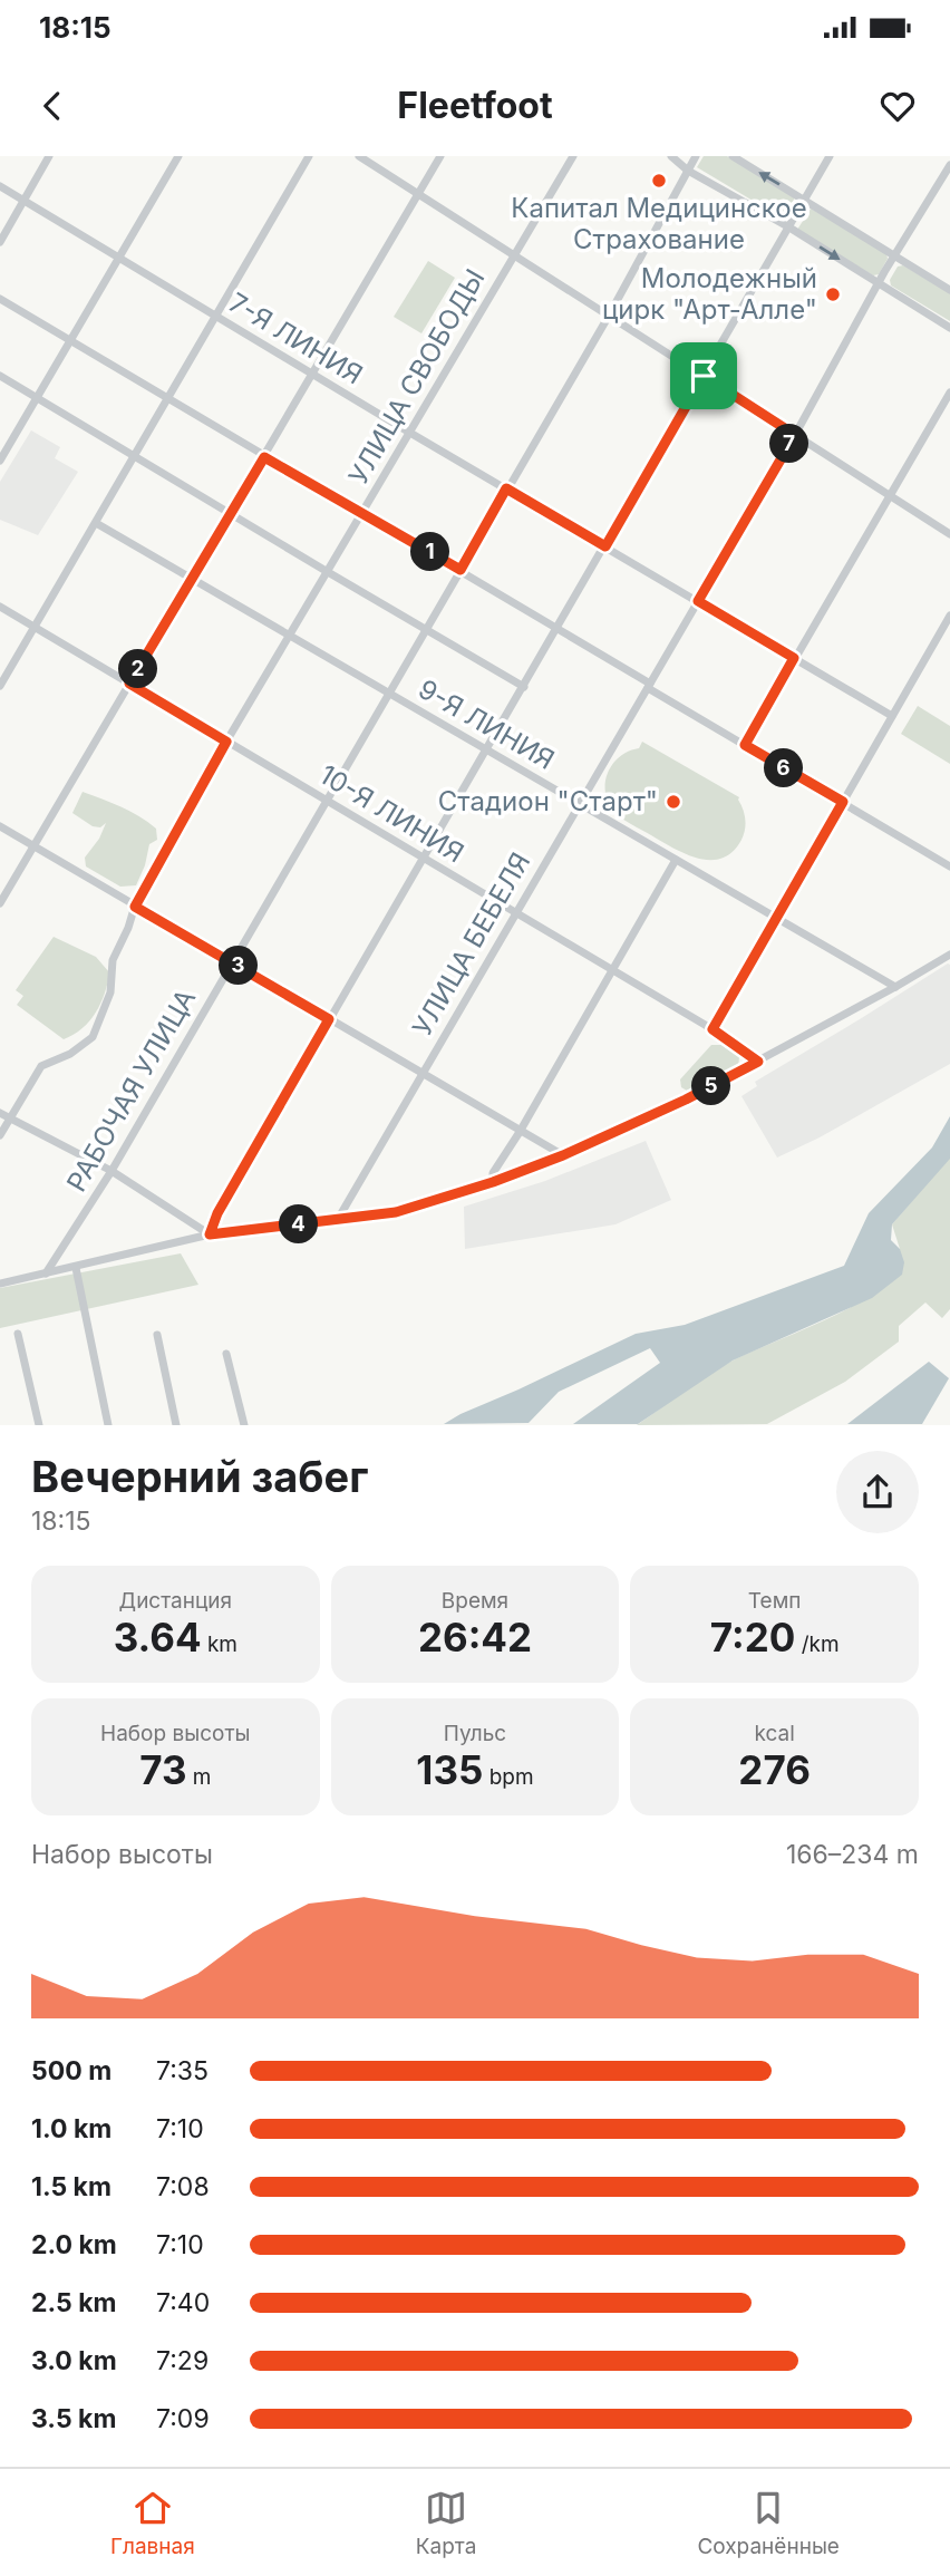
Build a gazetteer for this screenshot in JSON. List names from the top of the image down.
{
  "streets": {
    "street": [
      "7-Я ЛИНИЯ",
      "УЛИЦА СВОБОДЫ",
      "9-Я ЛИНИЯ",
      "10-Я ЛИНИЯ",
      "УЛИЦА БЕБЕЛЯ",
      "РАБОЧАЯ УЛИЦА"
    ]
  },
  "crossings": [
    ["7-Я ЛИНИЯ", "УЛИЦА СВОБОДЫ"],
    ["7-Я ЛИНИЯ", "УЛИЦА БЕБЕЛЯ"],
    ["7-Я ЛИНИЯ", "РАБОЧАЯ УЛИЦА"],
    ["УЛИЦА СВОБОДЫ", "9-Я ЛИНИЯ"],
    ["УЛИЦА СВОБОДЫ", "10-Я ЛИНИЯ"],
    ["9-Я ЛИНИЯ", "УЛИЦА БЕБЕЛЯ"],
    ["9-Я ЛИНИЯ", "РАБОЧАЯ УЛИЦА"],
    ["10-Я ЛИНИЯ", "УЛИЦА БЕБЕЛЯ"],
    ["10-Я ЛИНИЯ", "РАБОЧАЯ УЛИЦА"]
  ],
  "places": ["Капитал Медицинское Страхование", "Молодежный цирк \"Арт-Алле\"", "Стадион \"Старт\""],
  "page": {
    "status": "18:15",
    "header": "Fleetfoot",
    "pins": [
      "7",
      "1",
      "2",
      "6",
      "3",
      "5",
      "4"
    ],
    "heading": ["Вечерний забег", "18:15"],
    "stats": [
      ["Дистанция", "3.64 km"],
      ["Время", "26:42"],
      ["Темп", "7:20 /km"],
      ["Набор высоты", "73 m"],
      ["Пульс", "135 bpm"],
      ["kcal", "276"]
    ],
    "chart": ["Набор высоты", "166–234 m"],
    "list": [
      {
        "name": "500 m",
        "note": "7:35"
      },
      {
        "name": "1.0 km",
        "note": "7:10"
      },
      {
        "name": "1.5 km",
        "note": "7:08"
      },
      {
        "name": "2.0 km",
        "note": "7:10"
      },
      {
        "name": "2.5 km",
        "note": "7:40"
      },
      {
        "name": "3.0 km",
        "note": "7:29"
      },
      {
        "name": "3.5 km",
        "note": "7:09"
      }
    ],
    "tabs": ["Главная", "Карта", "Сохранённые"]
  }
}
